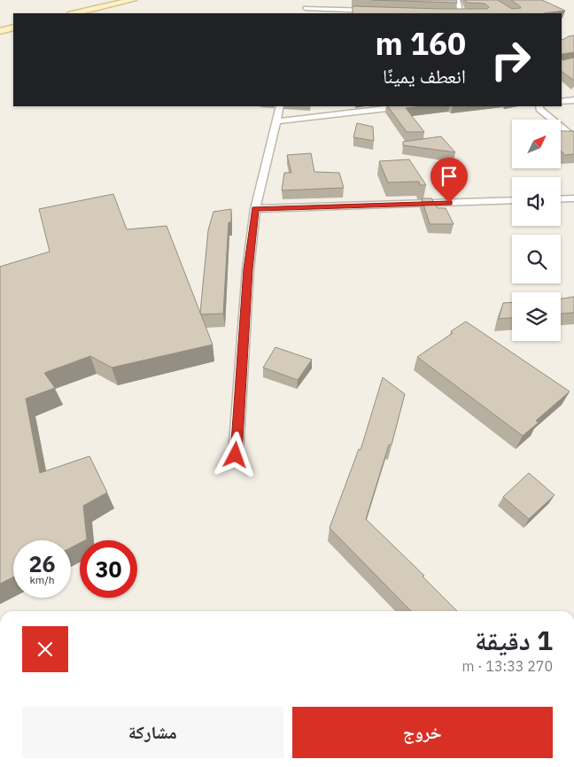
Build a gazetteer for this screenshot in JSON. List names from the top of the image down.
{
  "north": "top right",
  "page": {
    "turn": ["160 m", "انعطف يمينًا"],
    "speed": "26 km/h",
    "limit": "30",
    "heading": ["1 دقيقة", "270 m · 13:33"],
    "buttons": ["خروج", "مشاركة"]
  }
}
